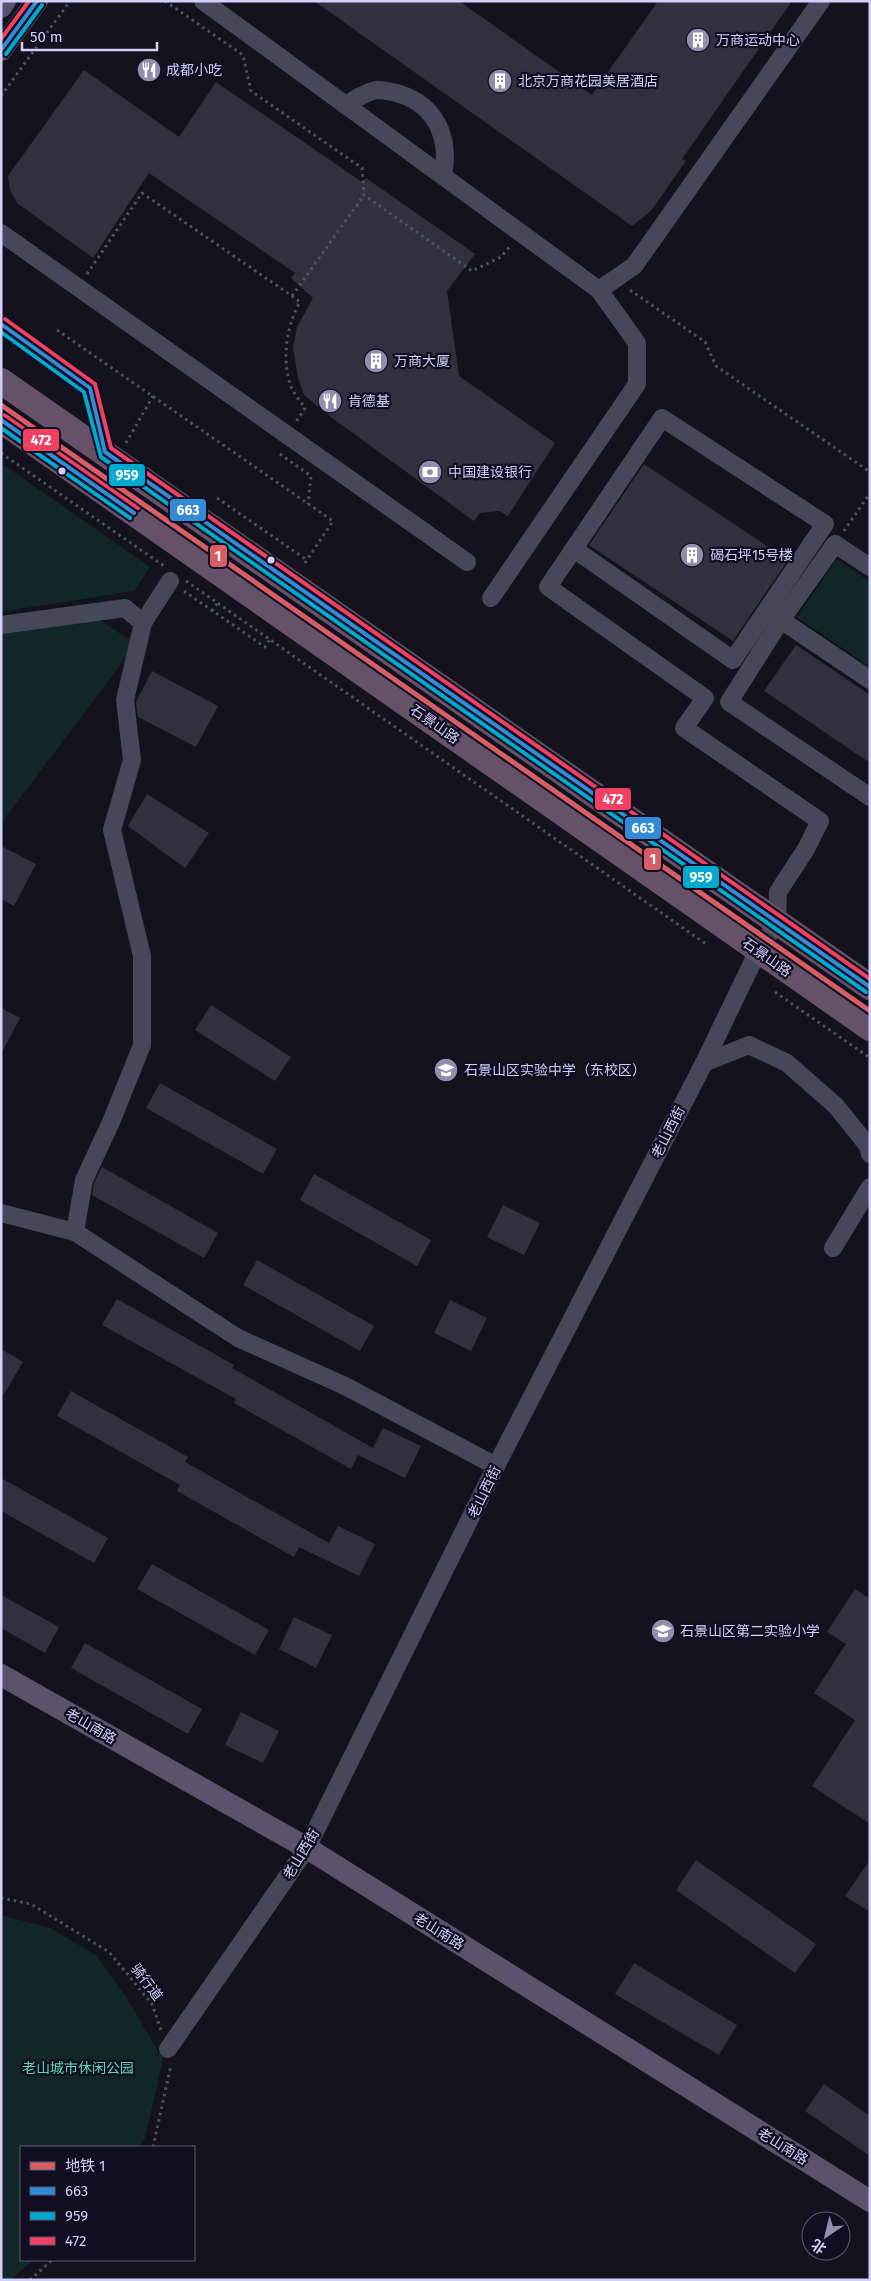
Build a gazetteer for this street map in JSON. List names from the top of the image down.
{
  "streets": {
    "highway": ["石景山路"],
    "main road": ["老山南路"],
    "street": ["老山西街"],
    "path": ["骑行道"]
  },
  "crossings": [
    ["石景山路", "老山西街"],
    ["老山西街", "老山南路"],
    ["老山西街", "骑行道"]
  ],
  "parks": ["老山城市休闲公园"],
  "places": {
    "building": [
      "万商运动中心",
      "北京万商花园美居酒店",
      "万商大厦",
      "碣石坪15号楼"
    ],
    "restaurant": ["成都小吃", "肯德基"],
    "bank": ["中国建设银行"],
    "school or university": ["石景山区实验中学（东校区）", "石景山区第二实验小学"]
  },
  "lines": [
    "transit line 663",
    "transit line 472",
    "transit line 959",
    "metro line 1"
  ],
  "legend": [
    "地铁 1",
    "663",
    "959",
    "472"
  ],
  "scale_bar": "50 m",
  "north": "bottom left"
}
